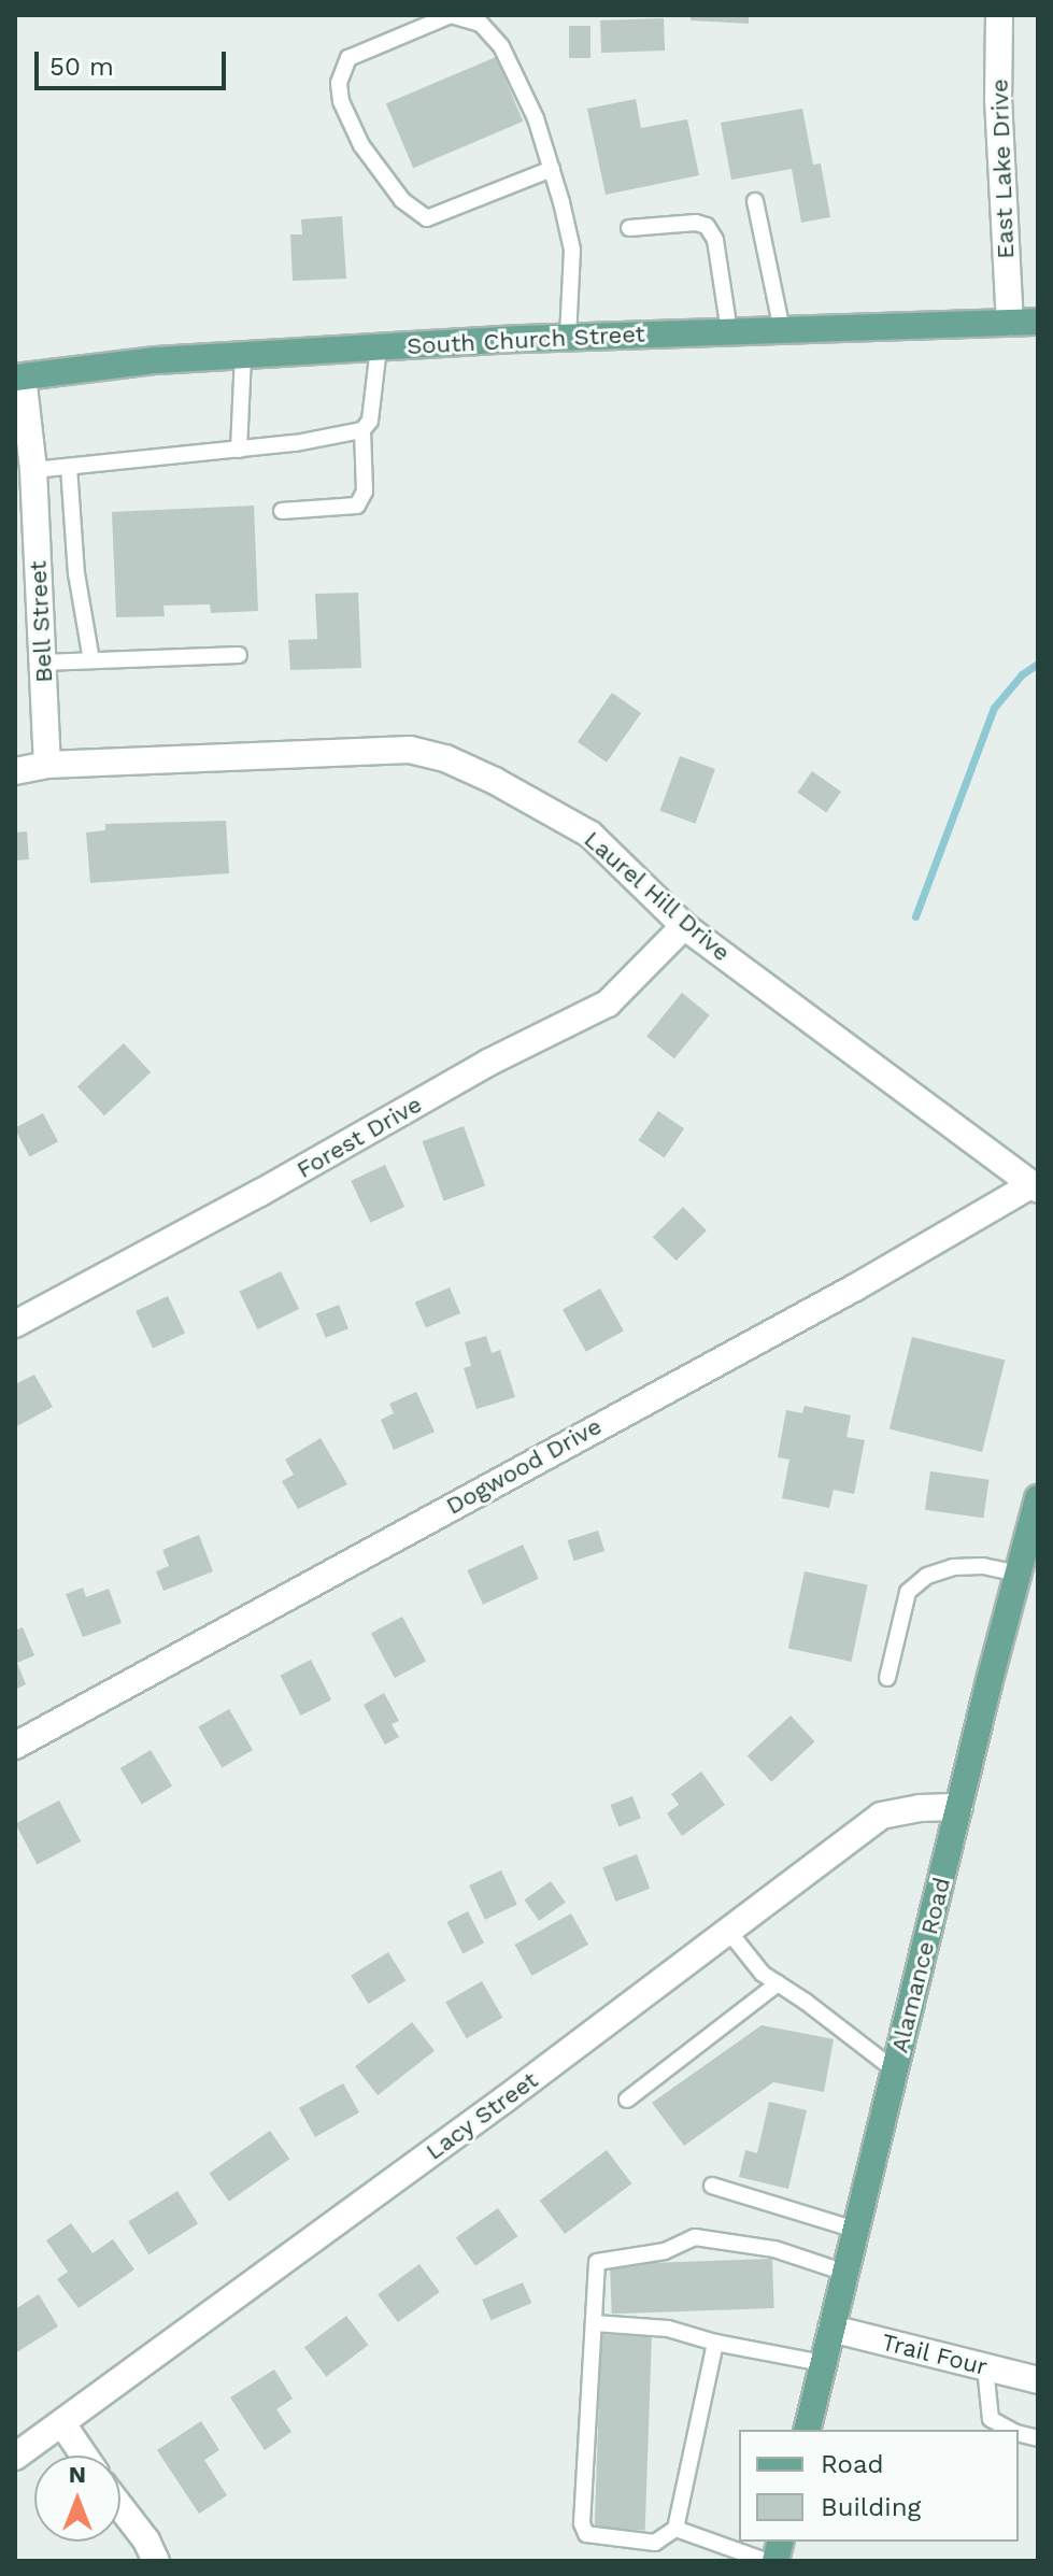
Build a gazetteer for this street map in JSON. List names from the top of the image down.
{
  "streets": {
    "main road": ["South Church Street", "Alamance Road"],
    "street": [
      "East Lake Drive",
      "Bell Street",
      "Laurel Hill Drive",
      "Forest Drive",
      "Dogwood Drive",
      "Lacy Street",
      "Trail Four"
    ]
  },
  "crossings": [
    ["East Lake Drive", "South Church Street"],
    ["South Church Street", "Bell Street"],
    ["Bell Street", "Laurel Hill Drive"],
    ["Laurel Hill Drive", "Forest Drive"],
    ["Laurel Hill Drive", "Dogwood Drive"],
    ["Alamance Road", "Lacy Street"],
    ["Alamance Road", "Trail Four"]
  ],
  "legend": ["Road", "Building"],
  "scale_bar": "50 m",
  "north": "top"
}
